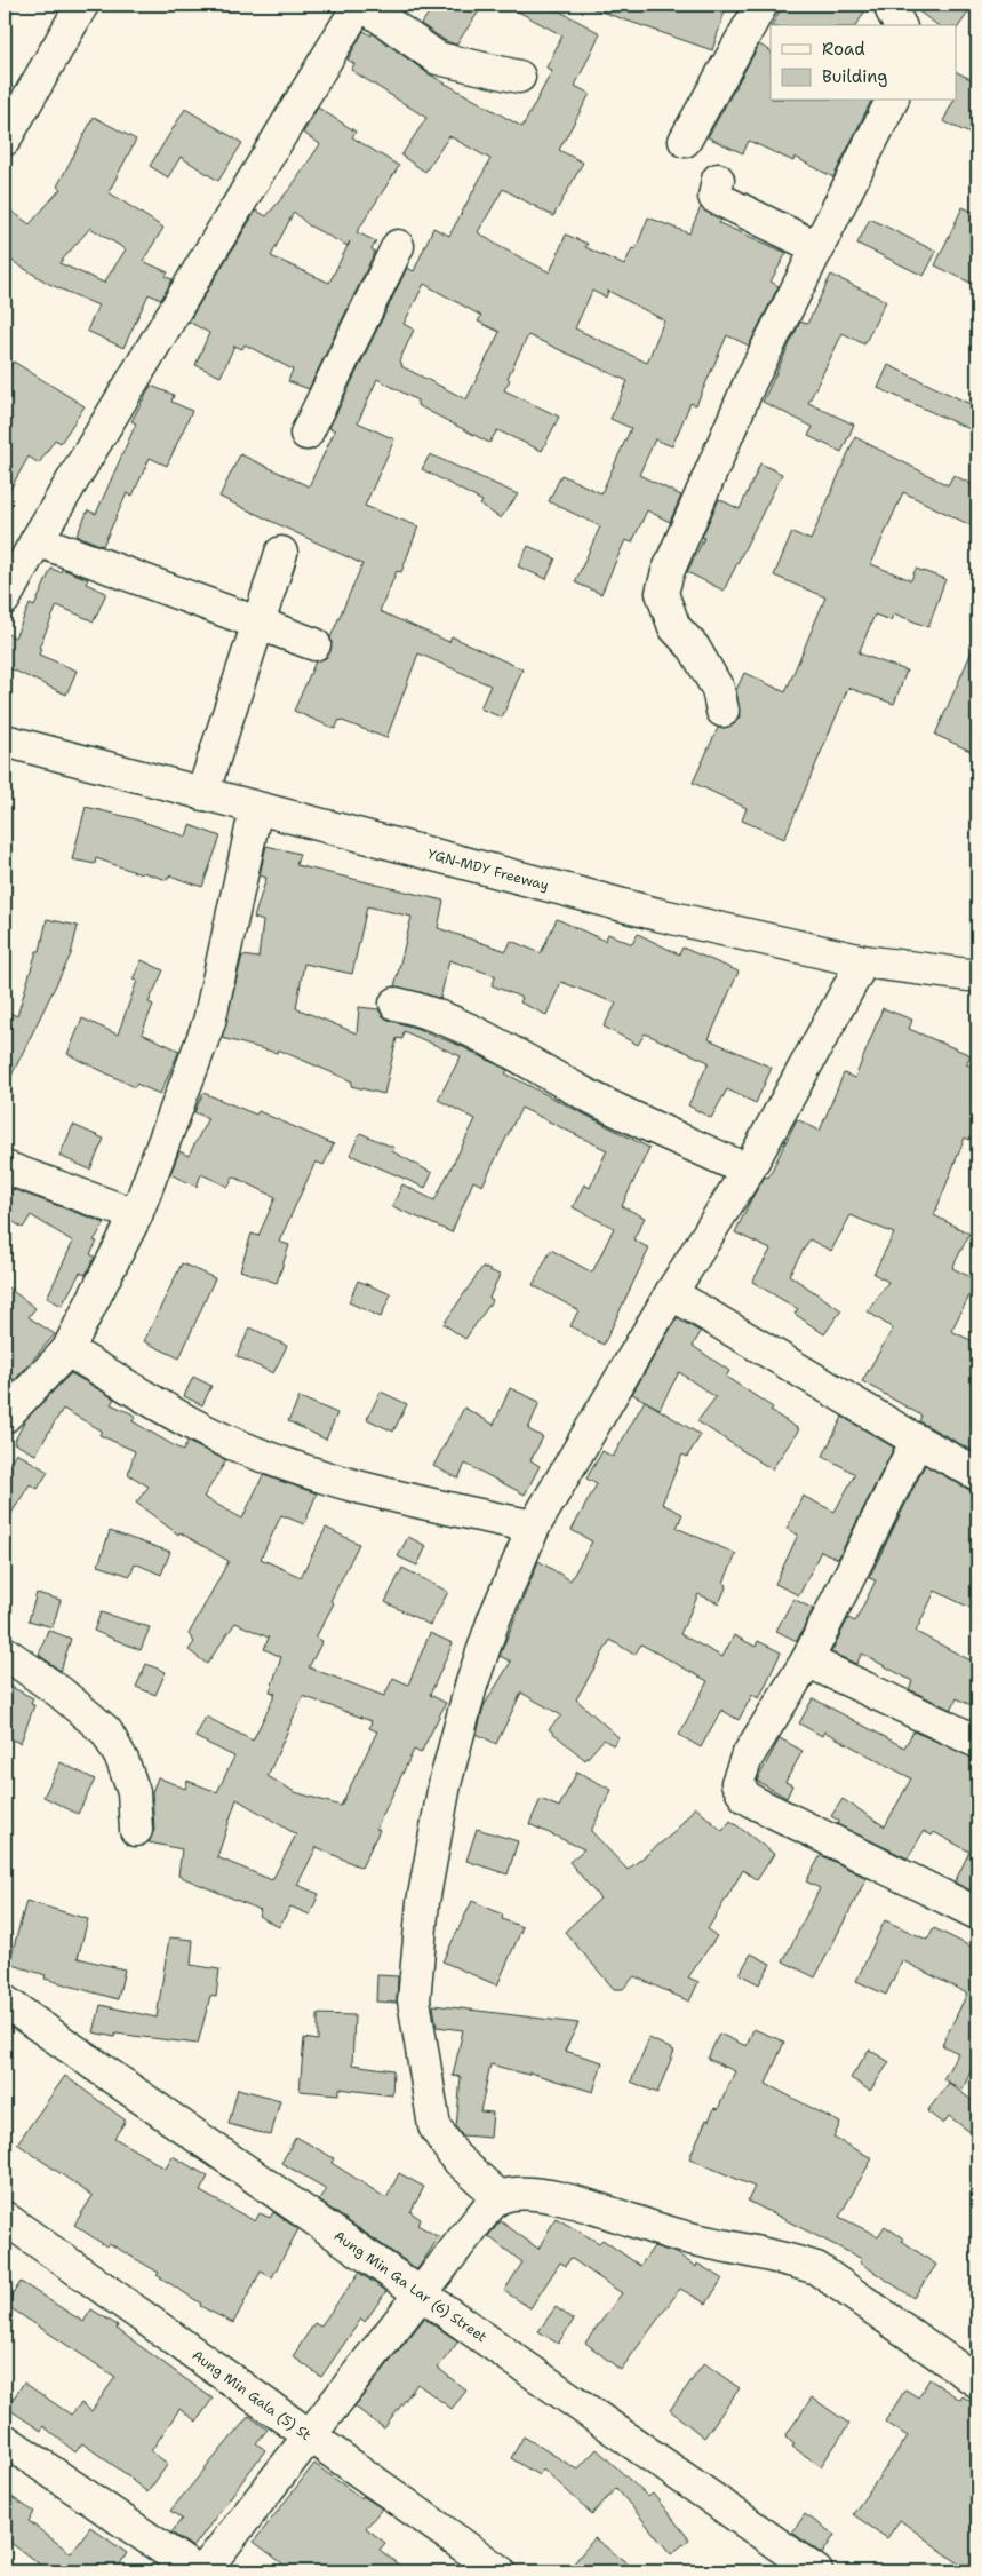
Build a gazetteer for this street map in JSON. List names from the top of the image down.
{
  "streets": {
    "street": ["YGN-MDY Freeway", "Aung Min Ga Lar (6) Street", "Aung Min Gala (5) St"]
  },
  "legend": ["Road", "Building"]
}
